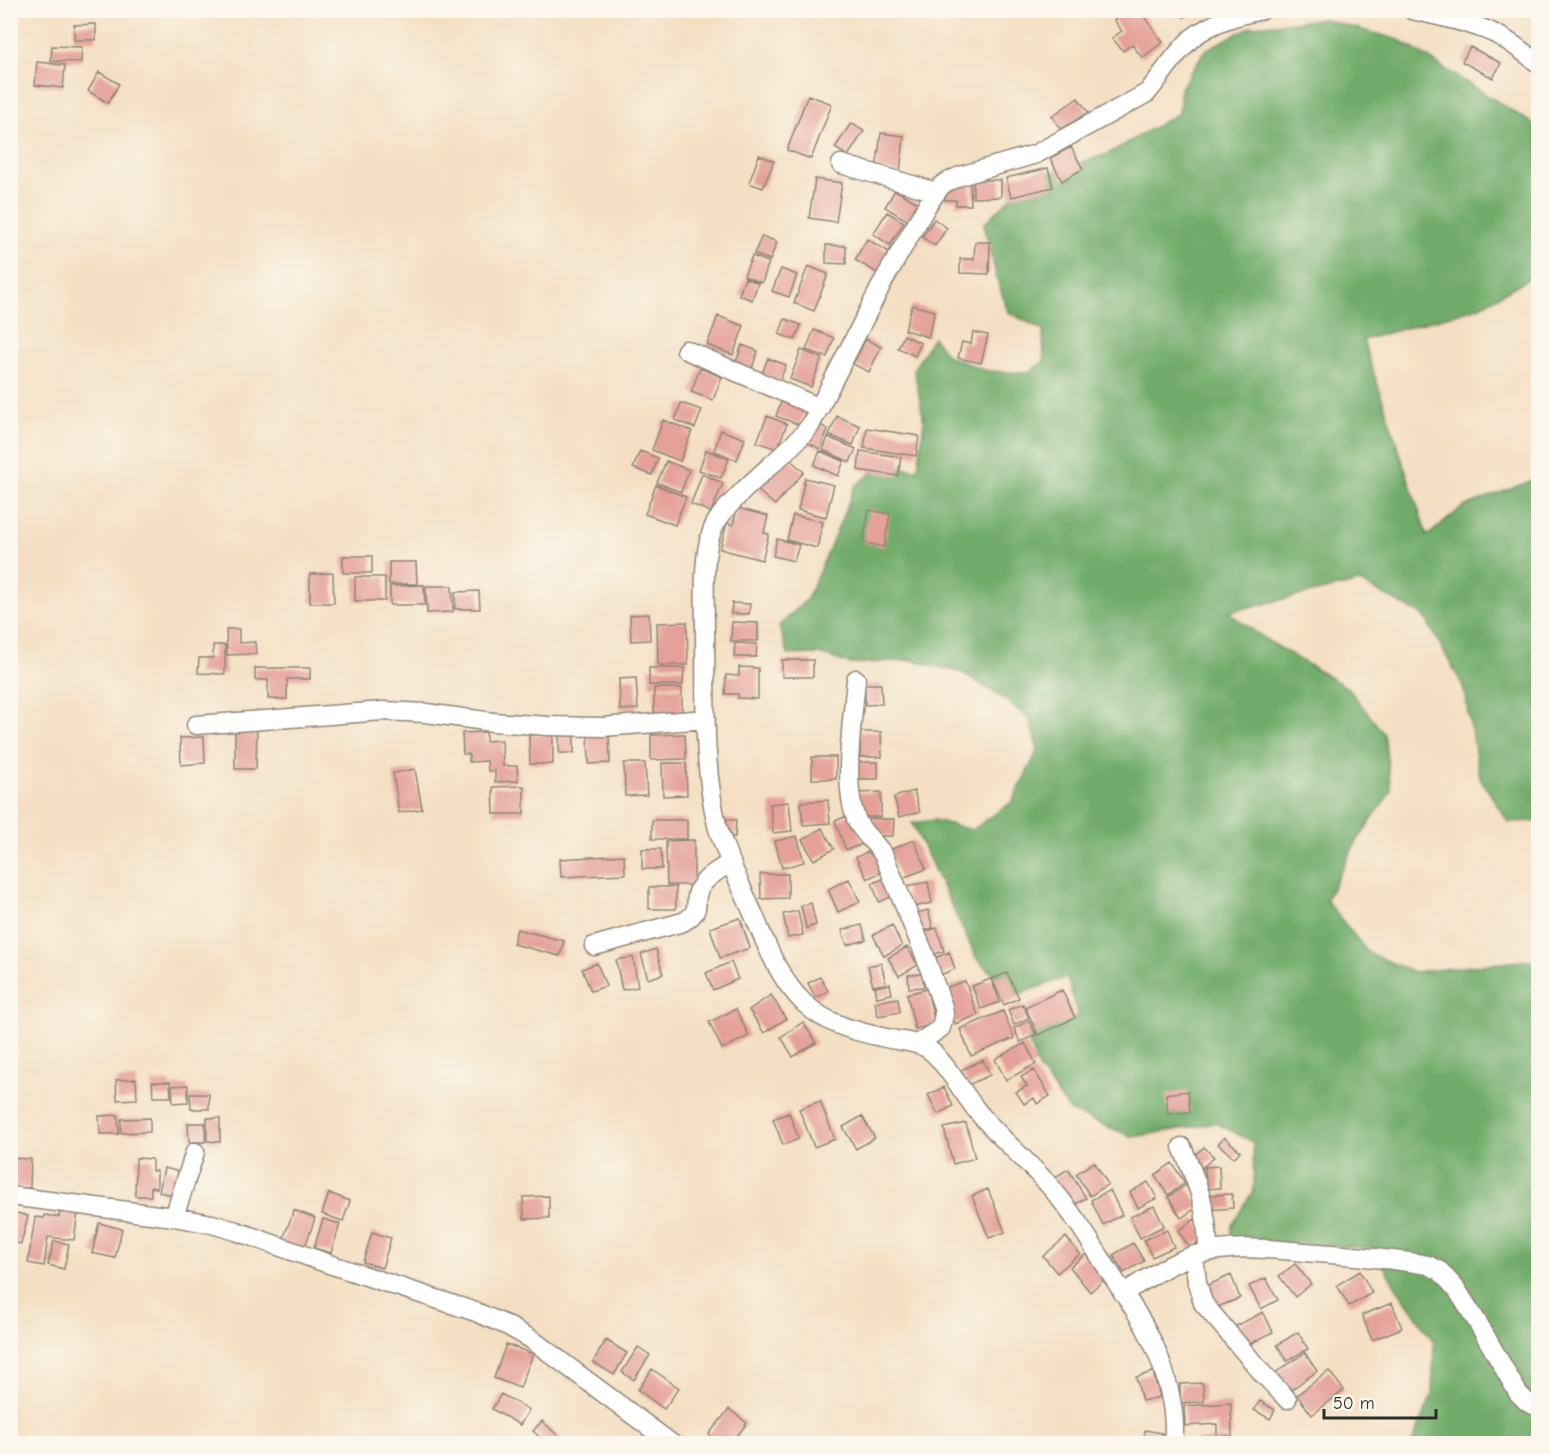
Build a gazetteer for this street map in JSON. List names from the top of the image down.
{
  "scale_bar": "50 m"
}
